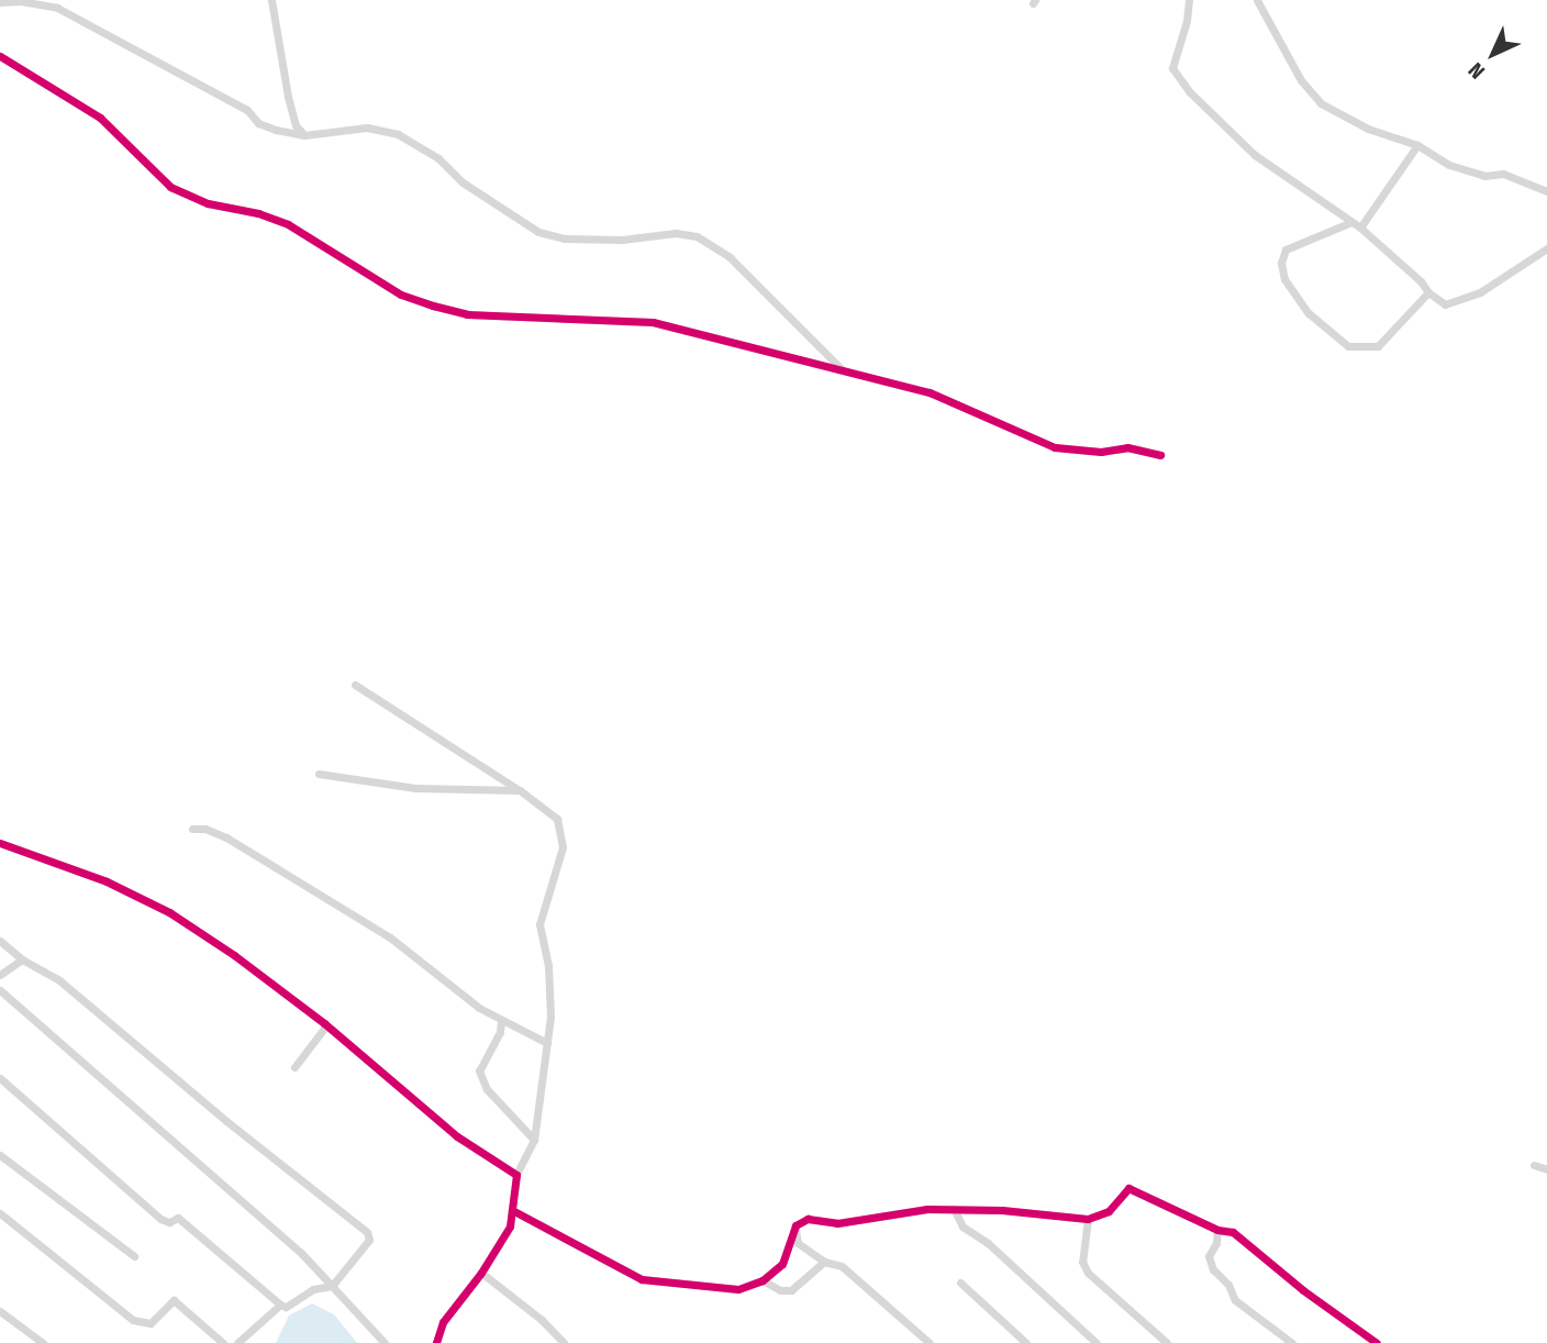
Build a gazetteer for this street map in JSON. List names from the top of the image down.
{
  "north": "bottom left"
}
